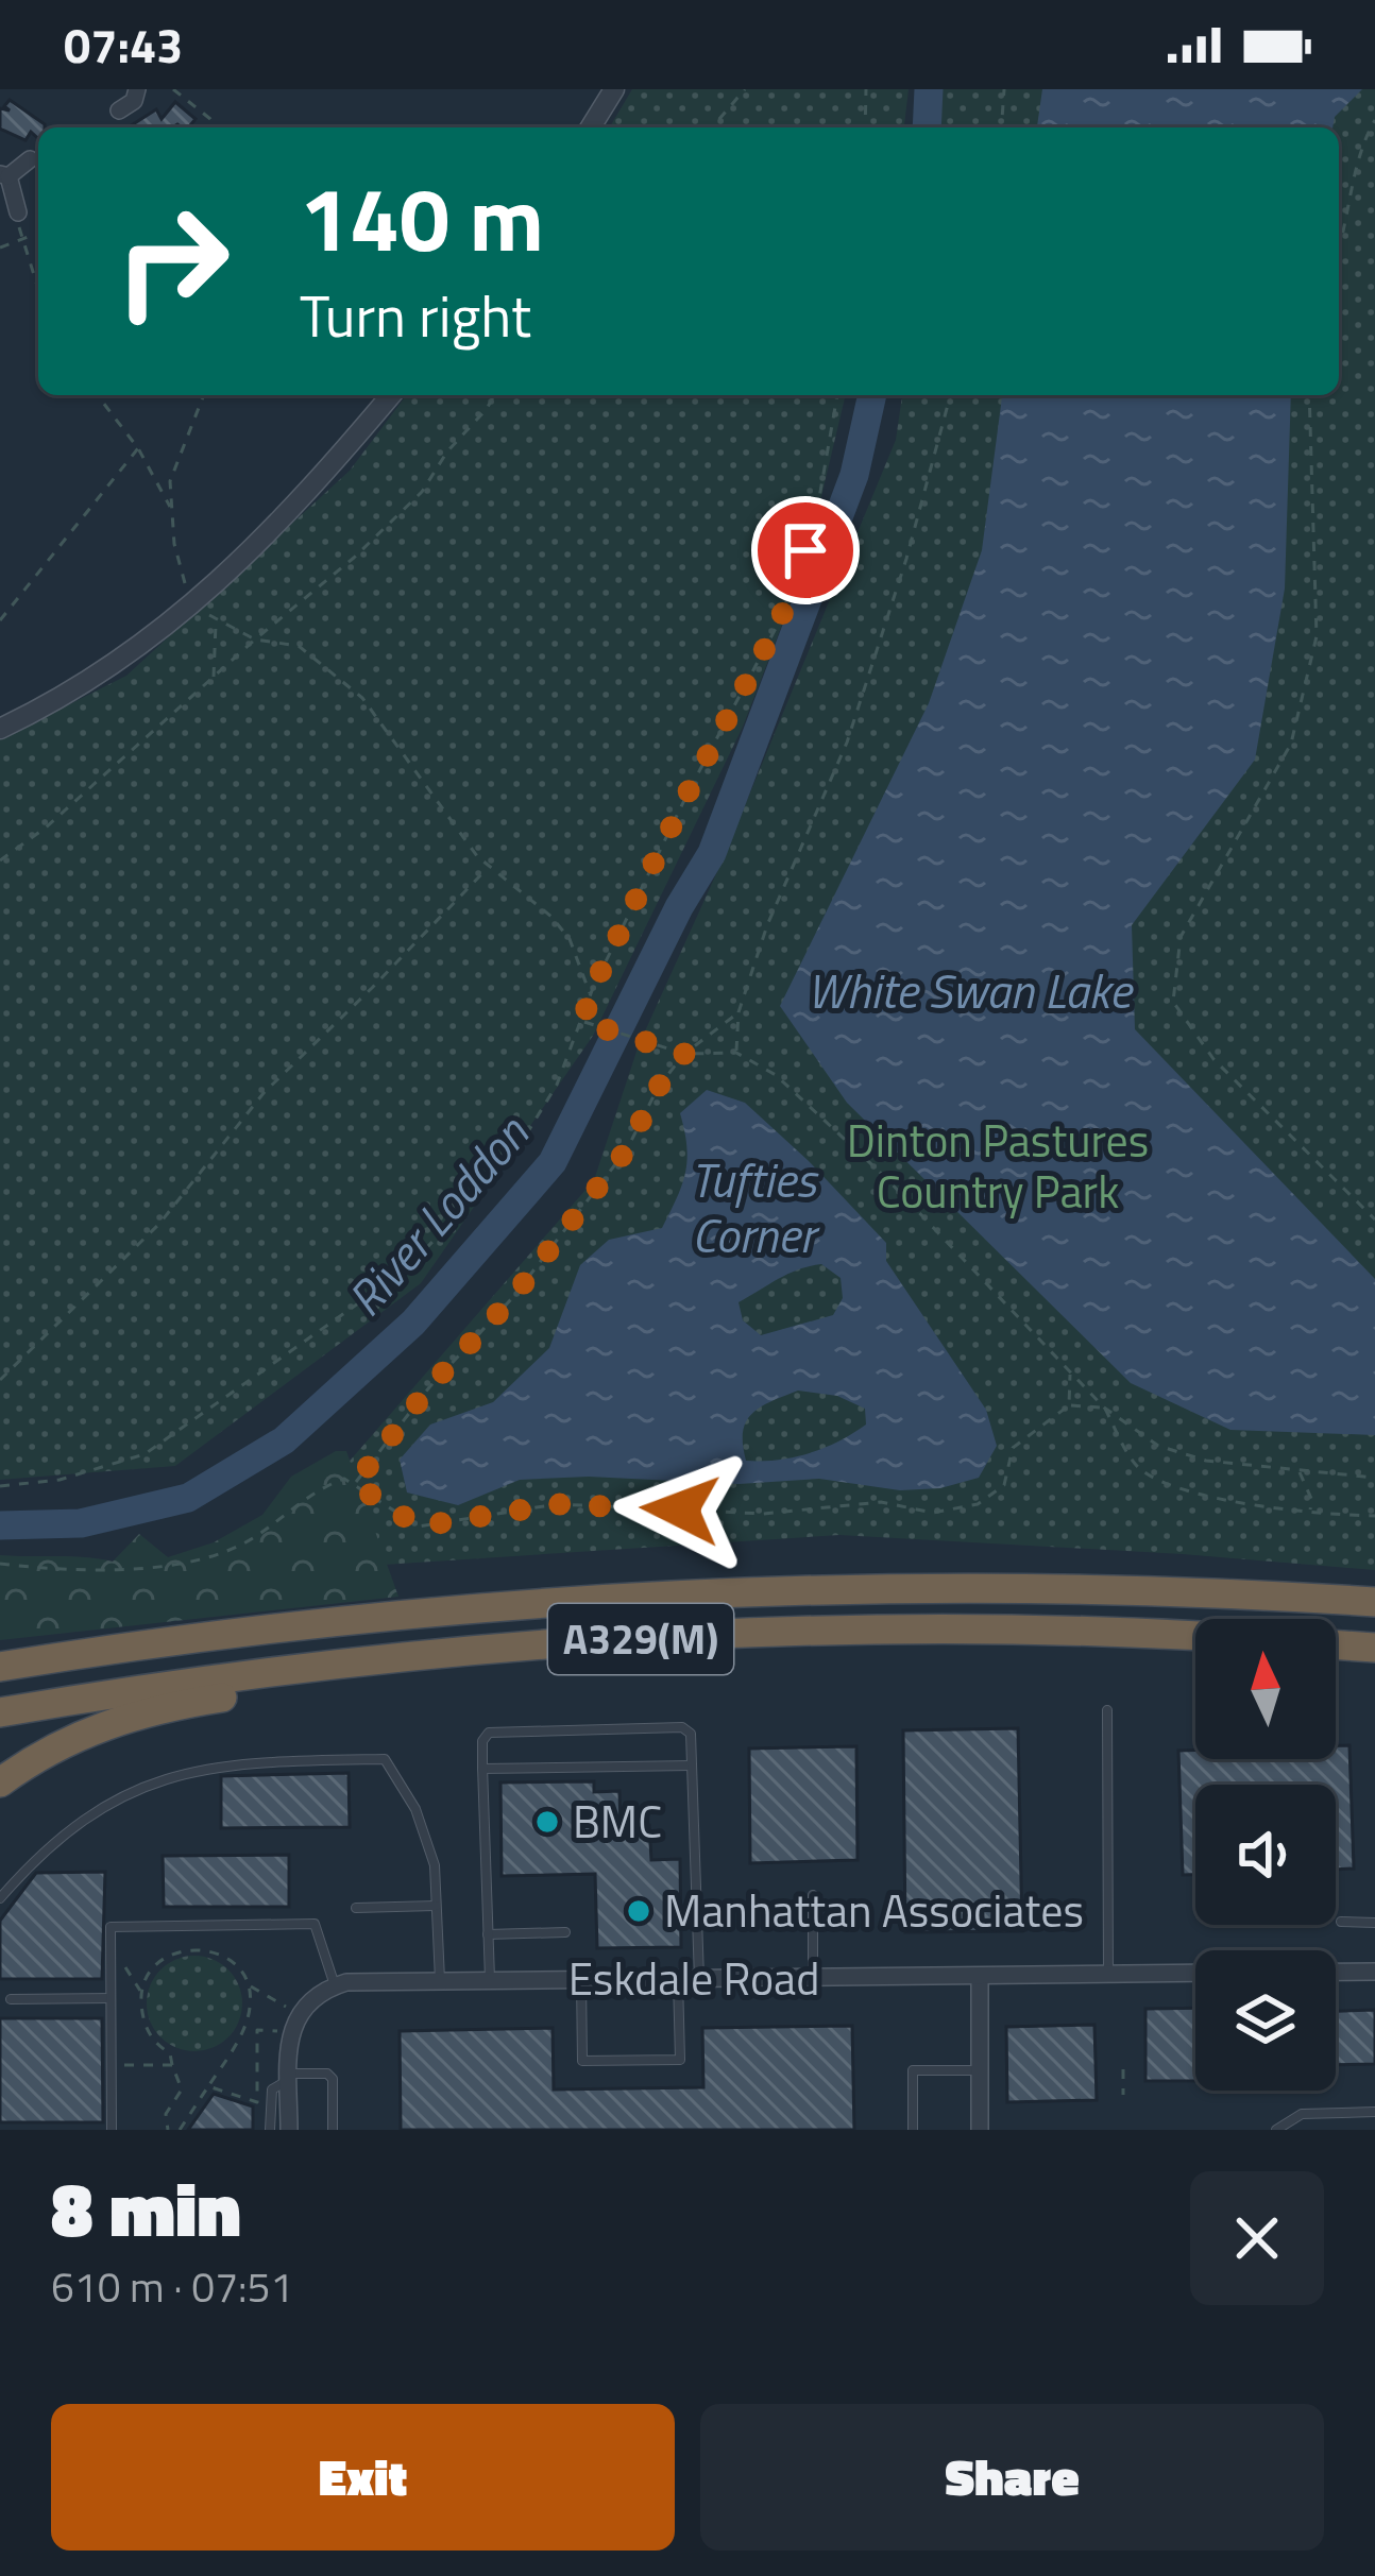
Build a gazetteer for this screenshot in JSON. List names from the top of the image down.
{
  "streets": {
    "highway": ["A329(M)"],
    "street": ["Eskdale Road"]
  },
  "water": ["White Swan Lake", "Tufties Corner", "River Loddon"],
  "parks": ["Dinton Pastures Country Park"],
  "places": ["BMC", "Manhattan Associates"],
  "north": "top",
  "page": {
    "status": "07:43",
    "turn": ["140 m", "Turn right"],
    "heading": ["8 min", "610 m · 07:51"],
    "buttons": ["Exit", "Share"]
  }
}
